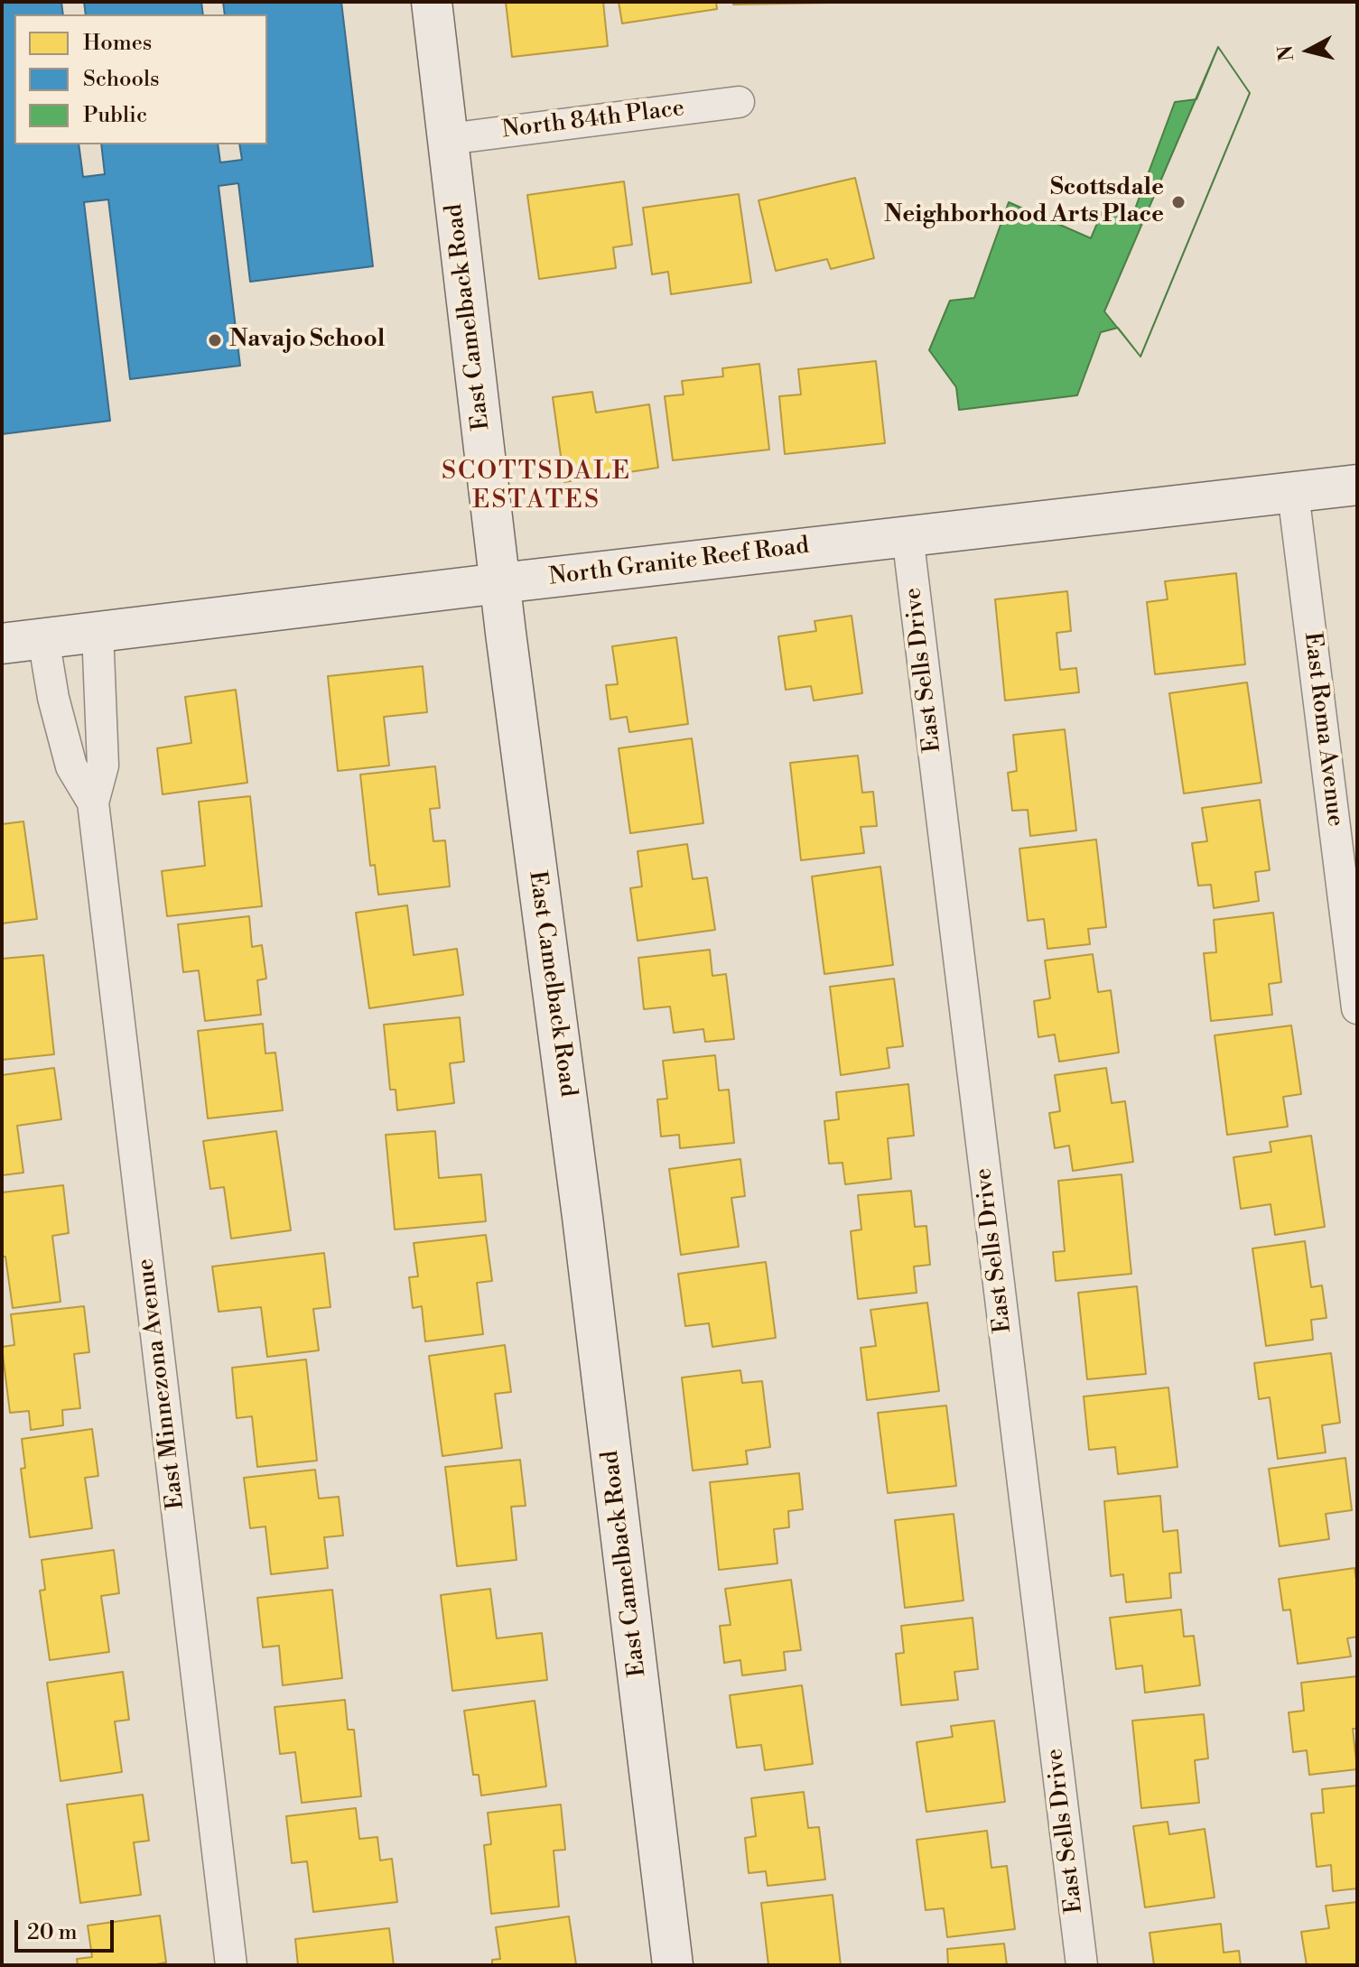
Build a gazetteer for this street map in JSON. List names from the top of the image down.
{
  "streets": {
    "main road": ["East Camelback Road", "North Granite Reef Road"],
    "street": [
      "North 84th Place",
      "East Sells Drive",
      "East Roma Avenue",
      "East Minnezona Avenue"
    ]
  },
  "crossings": [
    ["North 84th Place", "East Camelback Road"],
    ["East Camelback Road", "North Granite Reef Road"],
    ["North Granite Reef Road", "East Sells Drive"],
    ["North Granite Reef Road", "East Roma Avenue"],
    ["North Granite Reef Road", "East Minnezona Avenue"]
  ],
  "districts": ["SCOTTSDALE ESTATES"],
  "places": ["Scottsdale Neighborhood Arts Place", "Navajo School"],
  "legend": ["Homes", "Schools", "Public"],
  "scale_bar": "20 m",
  "north": "left"
}
